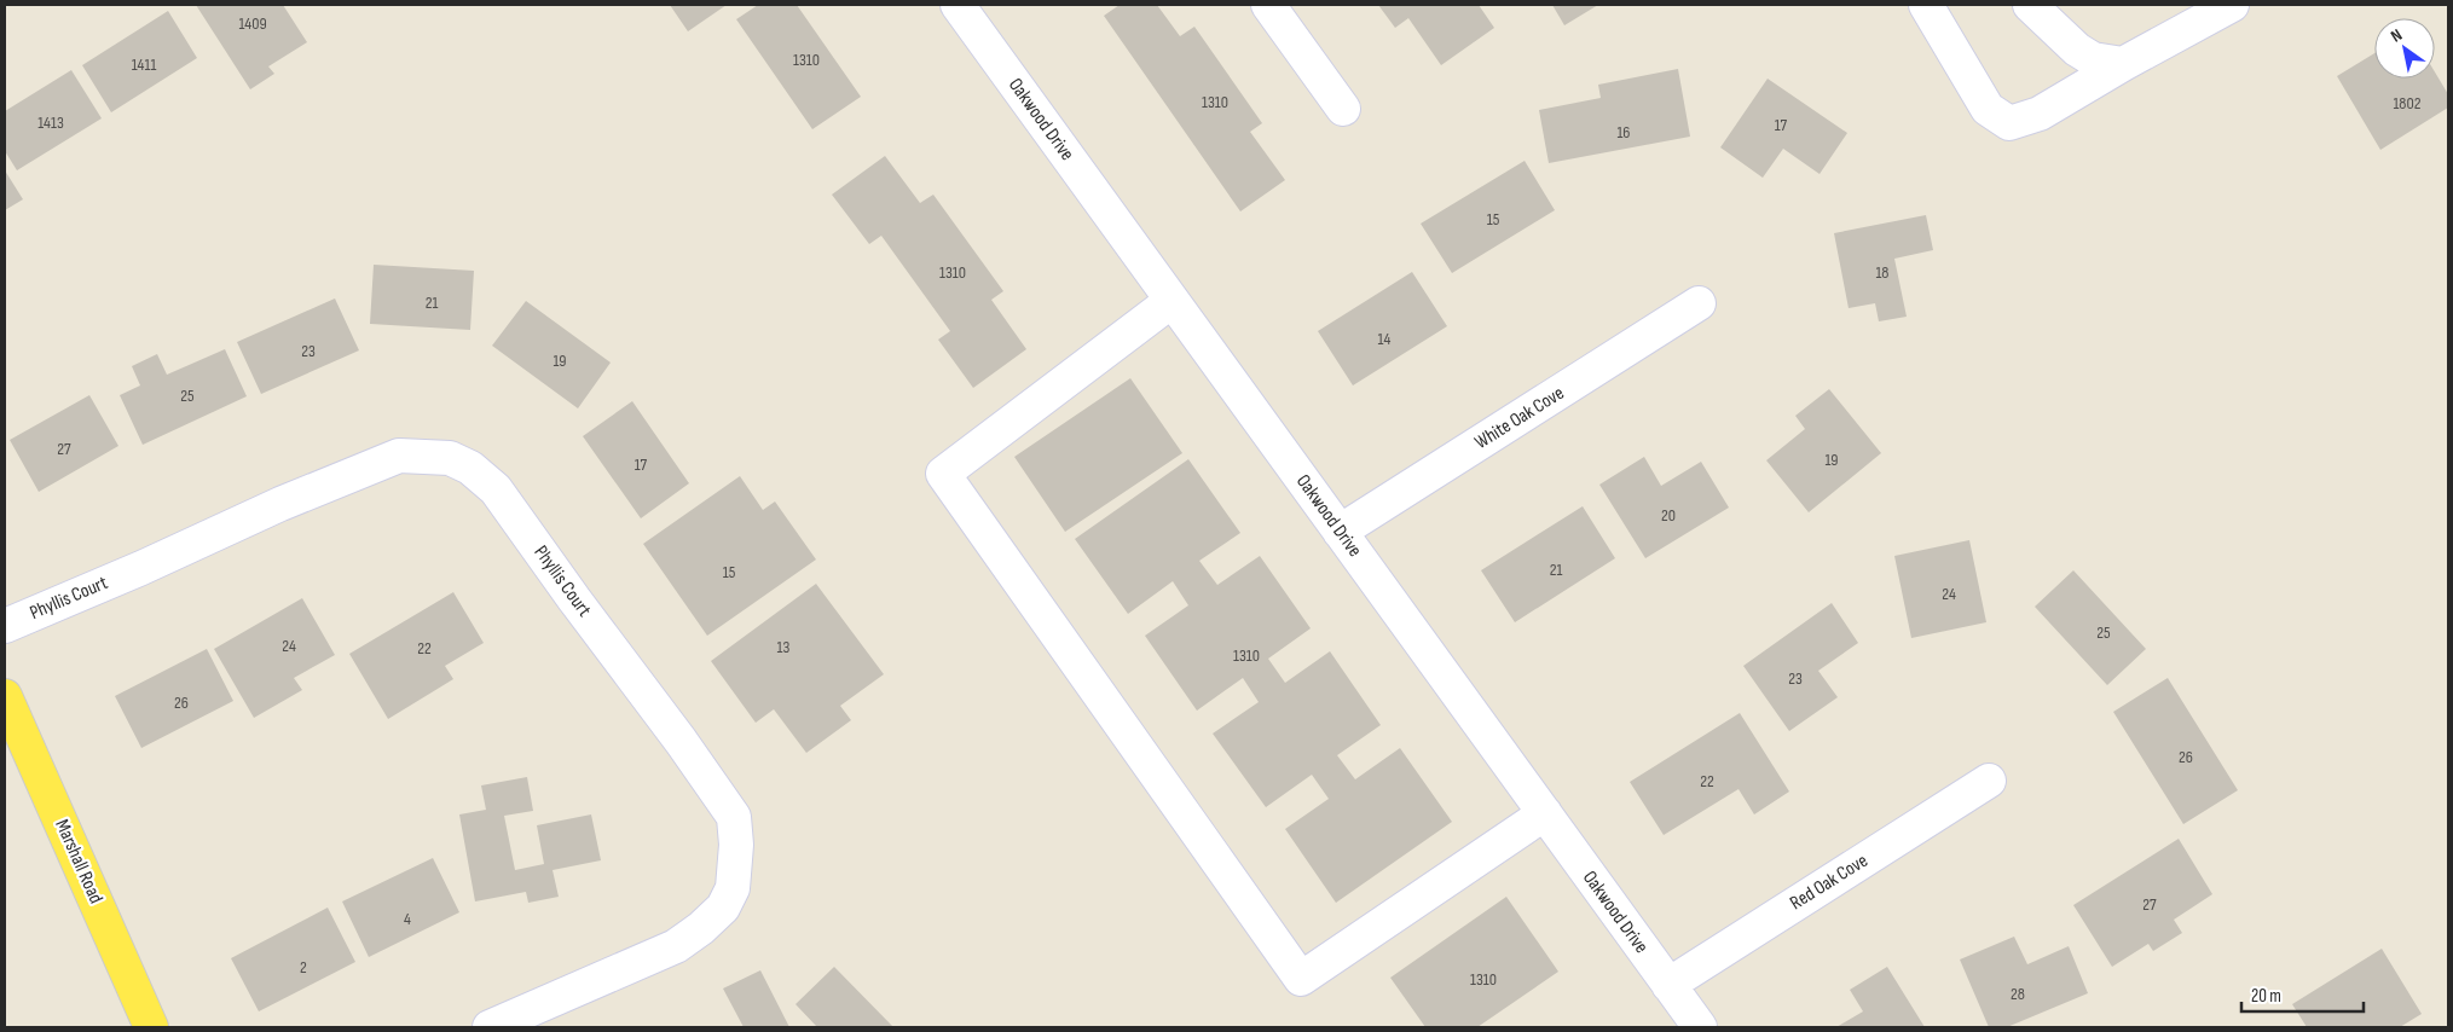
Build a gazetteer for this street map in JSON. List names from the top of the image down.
{
  "streets": {
    "main road": ["Marshall Road"],
    "street": [
      "Oakwood Drive",
      "White Oak Cove",
      "Phyllis Court",
      "Red Oak Cove"
    ]
  },
  "crossings": [
    ["Oakwood Drive", "White Oak Cove"],
    ["Oakwood Drive", "Red Oak Cove"]
  ],
  "house_numbers": [
    "1409",
    "1310",
    "1411",
    "1310",
    "1802",
    "1413",
    "17",
    "16",
    "15",
    "1310",
    "18",
    "21",
    "14",
    "23",
    "19",
    "25",
    "27",
    "19",
    "17",
    "20",
    "21",
    "15",
    "24",
    "25",
    "24",
    "13",
    "22",
    "1310",
    "23",
    "26",
    "26",
    "22",
    "27",
    "4",
    "2",
    "1310",
    "28"
  ],
  "scale_bar": "20 m",
  "north": "top left"
}
